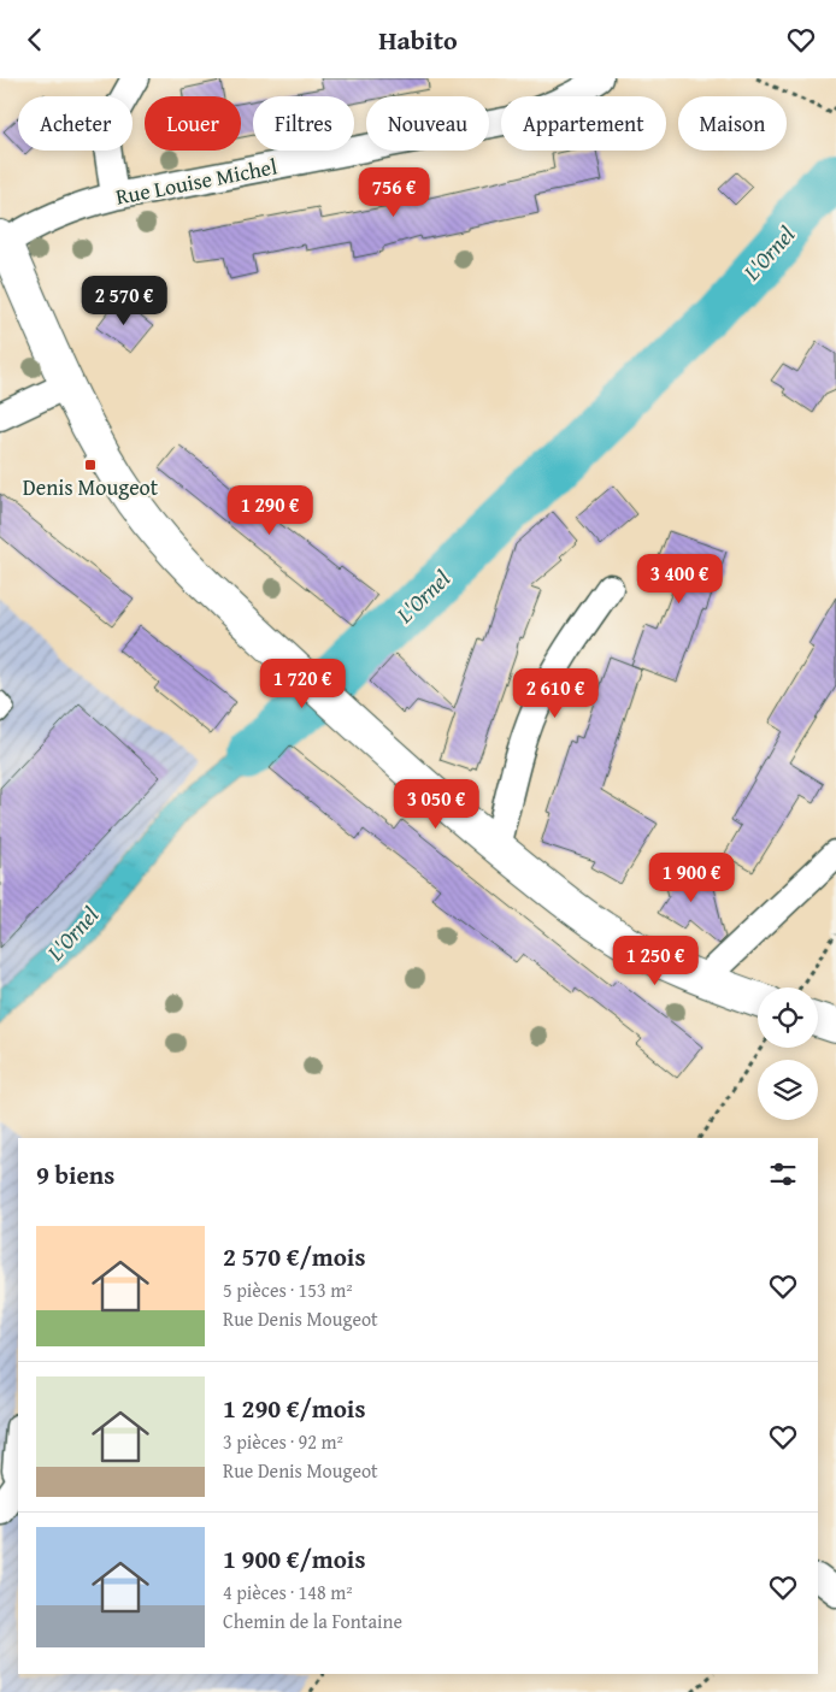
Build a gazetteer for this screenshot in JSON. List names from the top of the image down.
{
  "streets": {
    "street": ["Rue Louise Michel"]
  },
  "water": ["L'Ornel"],
  "places": {
    "transit": ["Denis Mougeot"]
  },
  "page": {
    "header": "Habito",
    "chip": [
      "Acheter",
      "Louer",
      "Filtres",
      "Nouveau",
      "Appartement",
      "Maison"
    ],
    "price": [
      "756 €",
      "2 570 €",
      "1 290 €",
      "3 400 €",
      "1 720 €",
      "2 610 €",
      "3 050 €",
      "1 900 €",
      "1 250 €"
    ],
    "heading": "9 biens",
    "list": [
      {
        "name": "2 570 €/mois",
        "note": "5 pièces · 153 m² · Rue Denis Mougeot"
      },
      {
        "name": "1 290 €/mois",
        "note": "3 pièces · 92 m² · Rue Denis Mougeot"
      },
      {
        "name": "1 900 €/mois",
        "note": "4 pièces · 148 m² · Chemin de la Fontaine"
      }
    ]
  }
}
